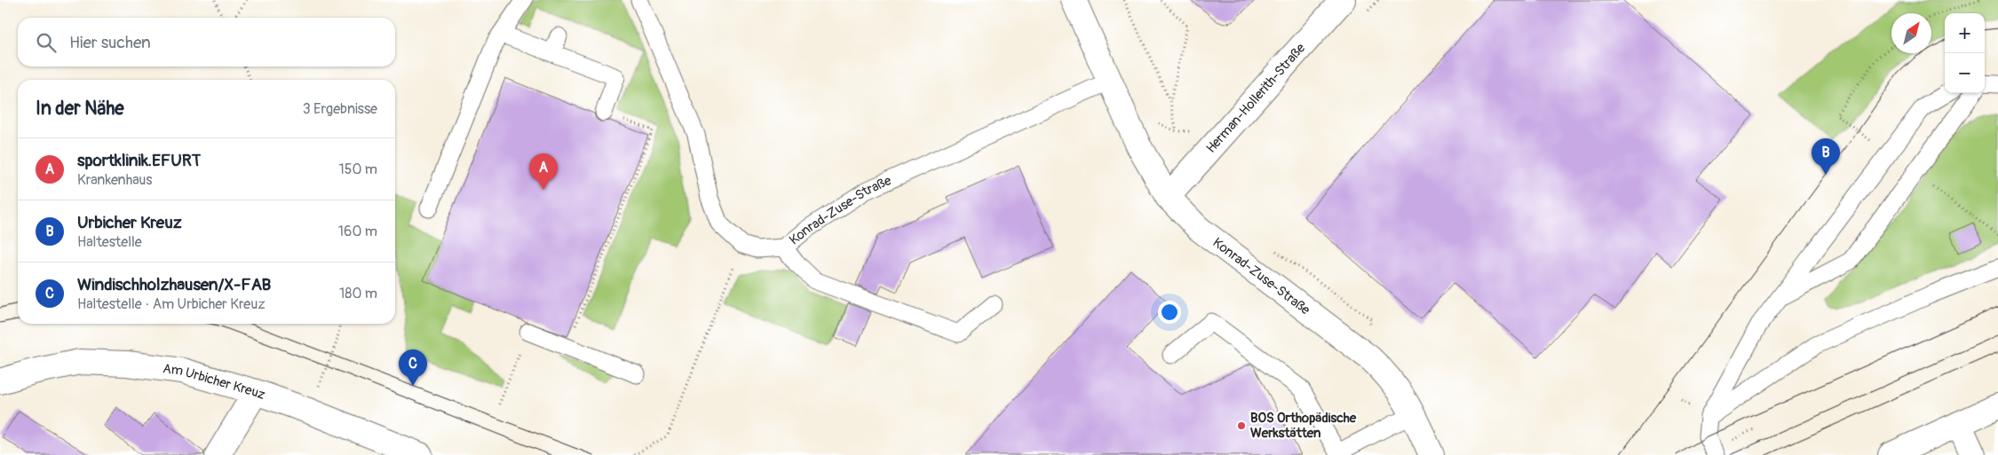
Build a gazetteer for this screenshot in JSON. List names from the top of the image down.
{
  "streets": {
    "street": ["Herman-Hollerith-Straße", "Konrad-Zuse-Straße", "Am Urbicher Kreuz"]
  },
  "crossings": [
    ["Herman-Hollerith-Straße", "Konrad-Zuse-Straße"]
  ],
  "places": ["BOS Orthopädische Werkstätten"],
  "north": "top right",
  "page": {
    "map_buttons": ["+", "−"],
    "search": "Hier suchen",
    "heading": ["In der Nähe", "3 Ergebnisse"],
    "list": [
      {
        "mark": "A",
        "name": "sportklinik.EFURT",
        "note": "Krankenhaus",
        "value": "150 m"
      },
      {
        "mark": "B",
        "name": "Urbicher Kreuz",
        "note": "Haltestelle",
        "value": "160 m"
      },
      {
        "mark": "C",
        "name": "Windischholzhausen/X-FAB",
        "note": "Haltestelle · Am Urbicher Kreuz",
        "value": "180 m"
      }
    ],
    "pins": ["B", "A", "C"]
  }
}
